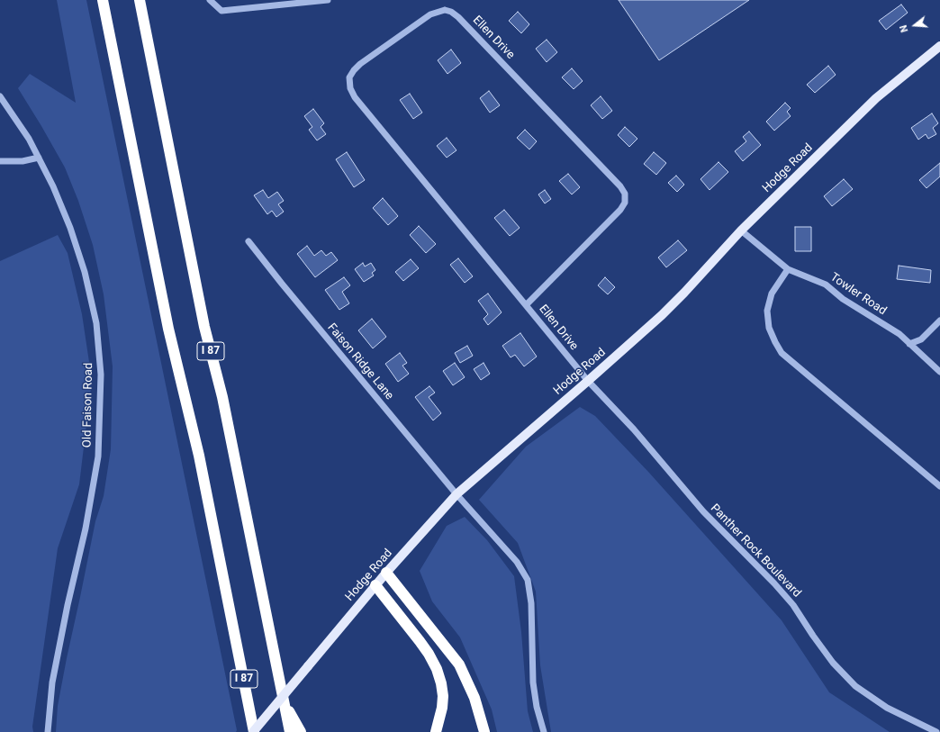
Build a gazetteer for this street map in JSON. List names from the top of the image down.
{
  "streets": {
    "highway": ["I 87"],
    "main road": ["Hodge Road"],
    "street": [
      "Ellen Drive",
      "Towler Road",
      "Faison Ridge Lane",
      "Old Faison Road",
      "Panther Rock Boulevard"
    ]
  },
  "crossings": [
    ["Ellen Drive", "Hodge Road"],
    ["Ellen Drive", "Panther Rock Boulevard"],
    ["Hodge Road", "Towler Road"],
    ["Hodge Road", "I 87"],
    ["Hodge Road", "Faison Ridge Lane"],
    ["Hodge Road", "Panther Rock Boulevard"]
  ],
  "north": "left"
}
